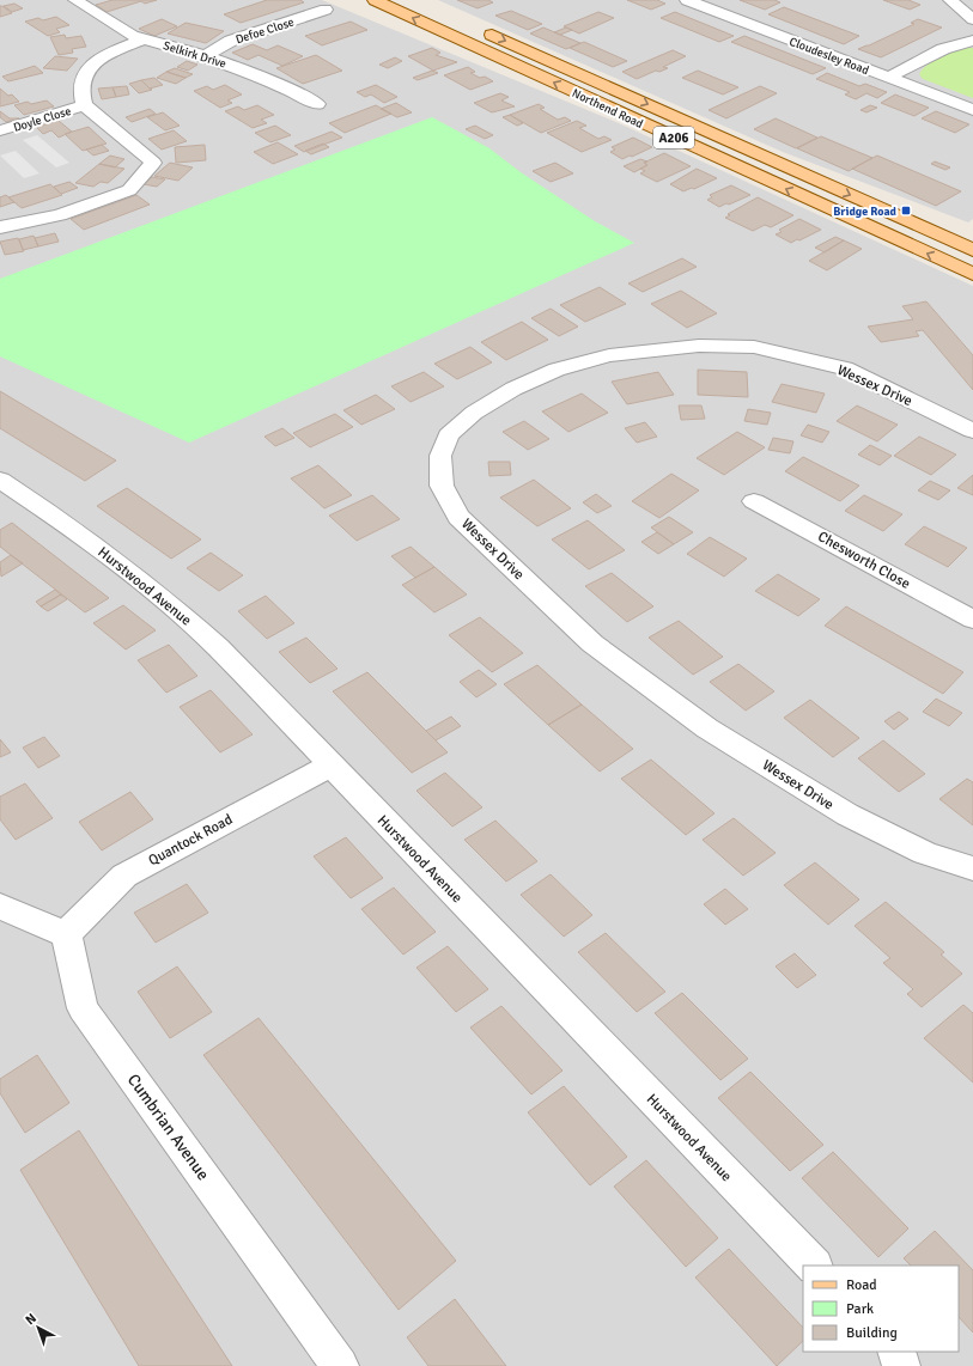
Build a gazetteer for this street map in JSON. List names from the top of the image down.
{
  "streets": {
    "main road": ["Northend Road", "A206"],
    "street": [
      "Defoe Close",
      "Selkirk Drive",
      "Cloudesley Road",
      "Doyle Close",
      "Wessex Drive",
      "Chesworth Close",
      "Hurstwood Avenue",
      "Quantock Road",
      "Cumbrian Avenue"
    ]
  },
  "crossings": [
    ["Defoe Close", "Selkirk Drive"],
    ["Hurstwood Avenue", "Quantock Road"],
    ["Quantock Road", "Cumbrian Avenue"]
  ],
  "places": {
    "transit": ["Bridge Road"]
  },
  "legend": ["Road", "Park", "Building"],
  "north": "top left"
}
